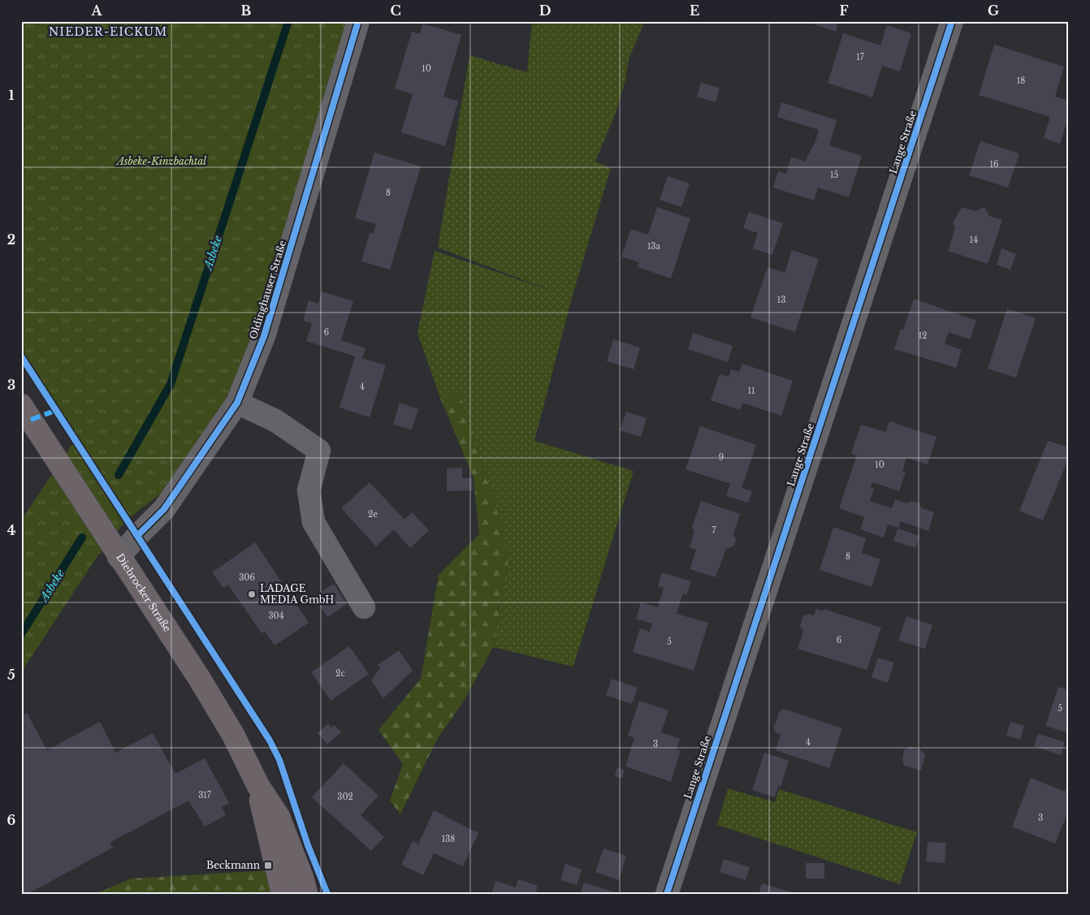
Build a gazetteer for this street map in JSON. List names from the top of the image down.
{
  "streets": {
    "main road": ["Diebrocker Straße"],
    "street": ["Lange Straße", "Oldinghauser Straße"]
  },
  "crossings": [
    ["Oldinghauser Straße", "Diebrocker Straße"]
  ],
  "districts": ["NIEDER-EICKUM"],
  "water": ["Asbeke"],
  "parks": ["Asbeke-Kinzbachtal"],
  "places": {
    "other": ["LADAGE MEDIA GmbH"],
    "transit": ["Beckmann"]
  },
  "house_numbers": [
    "17",
    "10",
    "18",
    "16",
    "15",
    "8",
    "14",
    "13a",
    "13",
    "6",
    "12",
    "4",
    "11",
    "9",
    "10",
    "2e",
    "7",
    "8",
    "306",
    "304",
    "6",
    "5",
    "2c",
    "5",
    "4",
    "3",
    "317",
    "302",
    "3",
    "138"
  ],
  "grid": {
    "columns": [
      "A",
      "B",
      "C",
      "D",
      "E",
      "F",
      "G"
    ],
    "rows": [
      "1",
      "2",
      "3",
      "4",
      "5",
      "6"
    ]
  }
}
